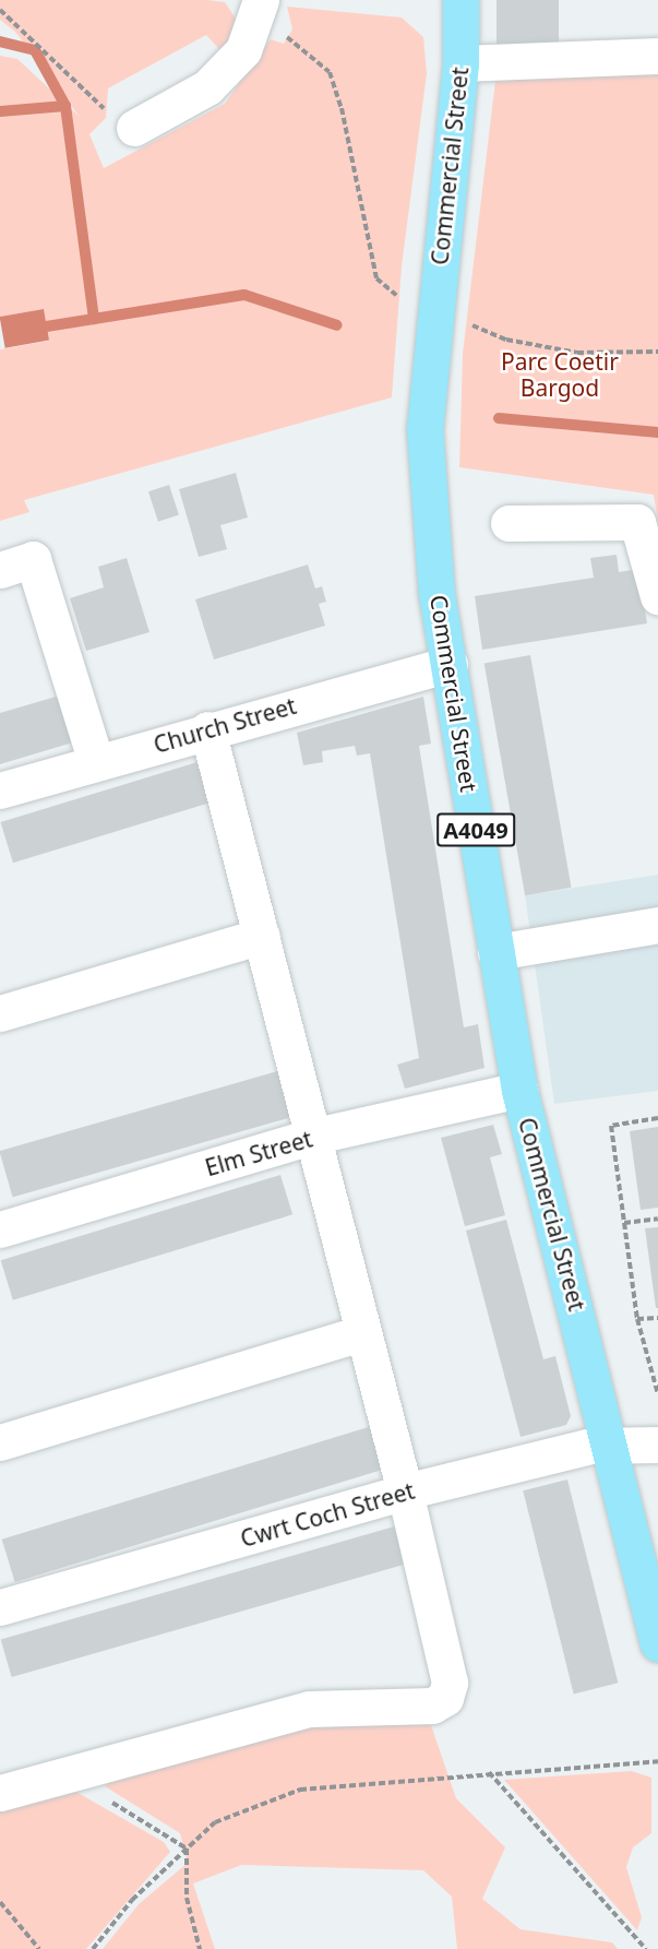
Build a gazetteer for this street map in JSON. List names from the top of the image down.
{
  "streets": {
    "main road": ["Commercial Street", "A4049"],
    "street": ["Church Street", "Elm Street", "Cwrt Coch Street"]
  },
  "crossings": [
    ["Commercial Street", "Church Street"],
    ["Commercial Street", "Elm Street"],
    ["Commercial Street", "Cwrt Coch Street"]
  ],
  "parks": ["Parc Coetir Bargod"]
}
